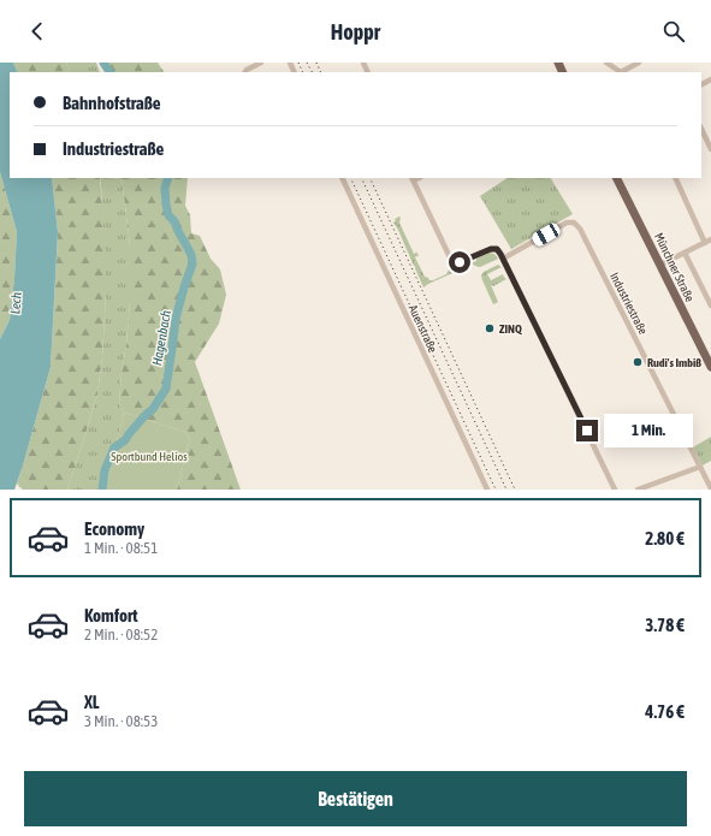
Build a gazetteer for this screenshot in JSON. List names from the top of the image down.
{
  "streets": {
    "main road": ["Münchner Straße"],
    "street": ["Industriestraße", "Auenstraße"]
  },
  "water": ["Lech", "Hagenbach"],
  "parks": ["Sportbund Helios"],
  "places": ["ZINQ", "Rudi's Imbiß"],
  "page": {
    "header": "Hoppr",
    "banner": ["Bahnhofstraße", "Industriestraße"],
    "bubble": "1 Min.",
    "list": [
      {
        "name": "Economy",
        "note": "1 Min. · 08:51",
        "value": "2.80 €"
      },
      {
        "name": "Komfort",
        "note": "2 Min. · 08:52",
        "value": "3.78 €"
      },
      {
        "name": "XL",
        "note": "3 Min. · 08:53",
        "value": "4.76 €"
      }
    ],
    "buttons": "Bestätigen"
  }
}
